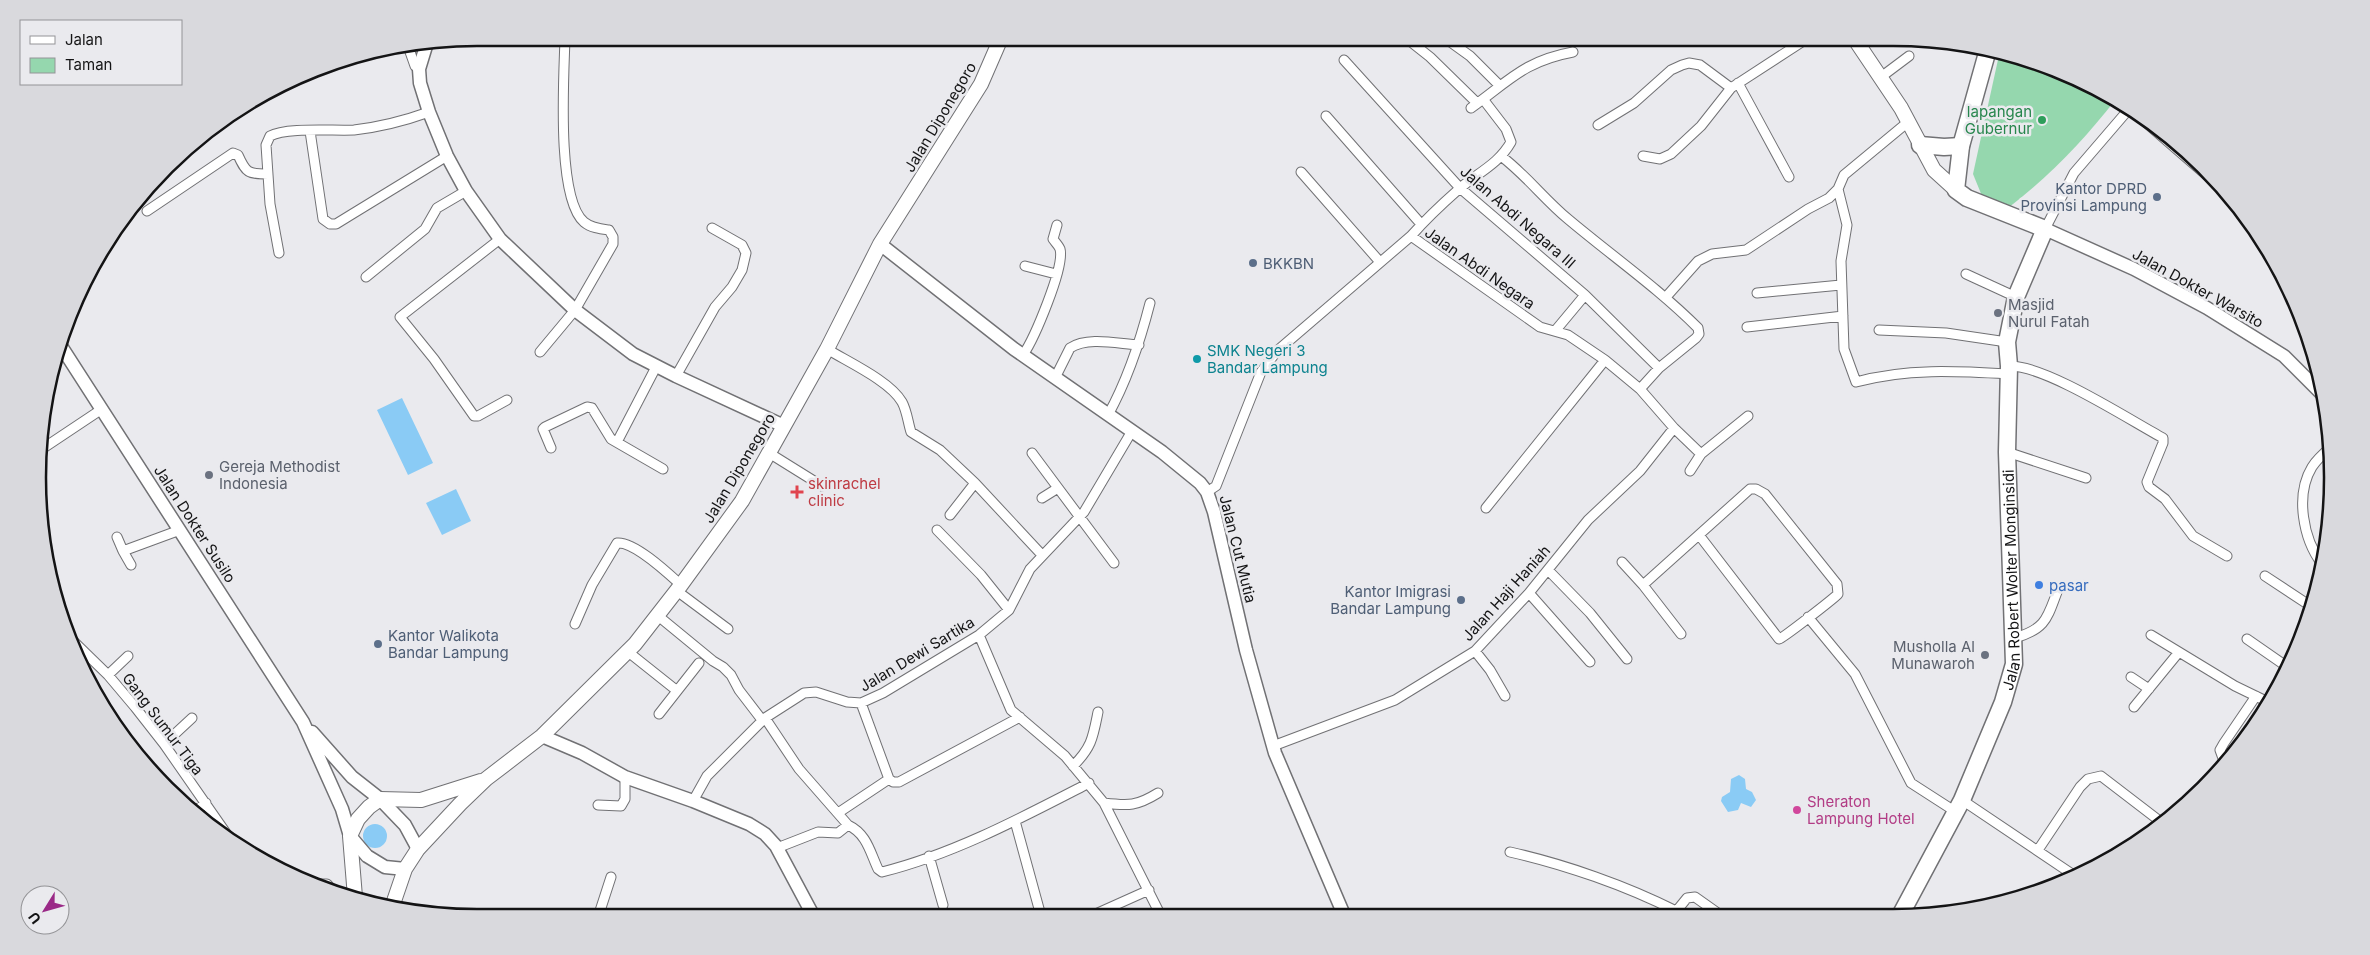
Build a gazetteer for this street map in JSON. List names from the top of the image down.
{
  "streets": {
    "highway": ["Jalan Robert Wolter Monginsidi"],
    "main road": [
      "Jalan Diponegoro",
      "Jalan Dokter Warsito",
      "Jalan Dokter Susilo",
      "Jalan Cut Mutia"
    ],
    "street": [
      "Jalan Abdi Negara III",
      "Jalan Abdi Negara",
      "Jalan Haji Haniah",
      "Jalan Dewi Sartika",
      "Gang Sumur Tiga"
    ]
  },
  "crossings": [
    ["Jalan Diponegoro", "Jalan Dokter Susilo"],
    ["Jalan Diponegoro", "Jalan Cut Mutia"],
    ["Jalan Abdi Negara", "Jalan Cut Mutia"],
    ["Jalan Abdi Negara", "Jalan Haji Haniah"],
    ["Jalan Dokter Warsito", "Jalan Robert Wolter Monginsidi"],
    ["Jalan Cut Mutia", "Jalan Haji Haniah"],
    ["Jalan Cut Mutia", "Jalan Dewi Sartika"]
  ],
  "places": {
    "other": [
      "lapangan Gubernur",
      "Kantor DPRD Provinsi Lampung",
      "BKKBN",
      "Masjid Nurul Fatah",
      "SMK Negeri 3 Bandar Lampung",
      "Gereja Methodist Indonesia",
      "pasar",
      "Kantor Imigrasi Bandar Lampung",
      "Kantor Walikota Bandar Lampung",
      "Musholla Al Munawaroh",
      "Sheraton Lampung Hotel"
    ],
    "health": ["skinrachel clinic"]
  },
  "legend": ["Jalan", "Taman"],
  "north": "bottom left"
}
